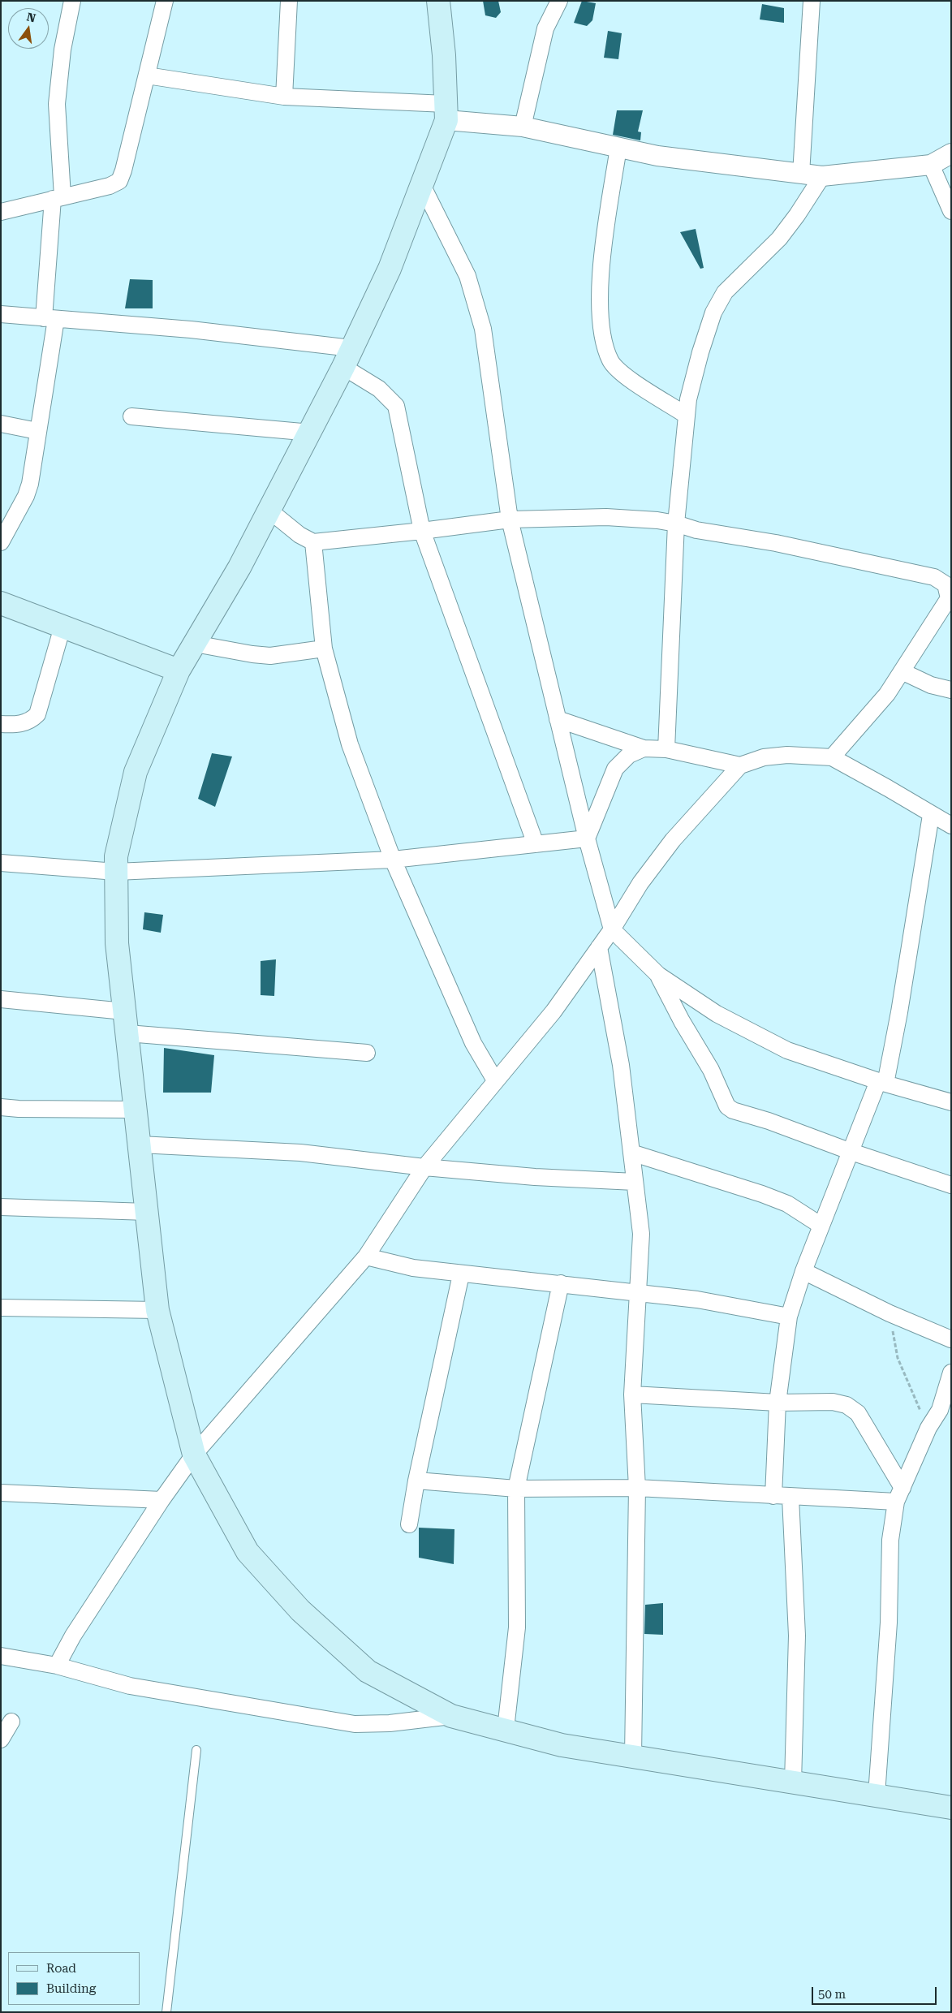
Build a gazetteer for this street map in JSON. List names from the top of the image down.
{
  "legend": ["Road", "Building"],
  "scale_bar": "50 m",
  "north": "top"
}
